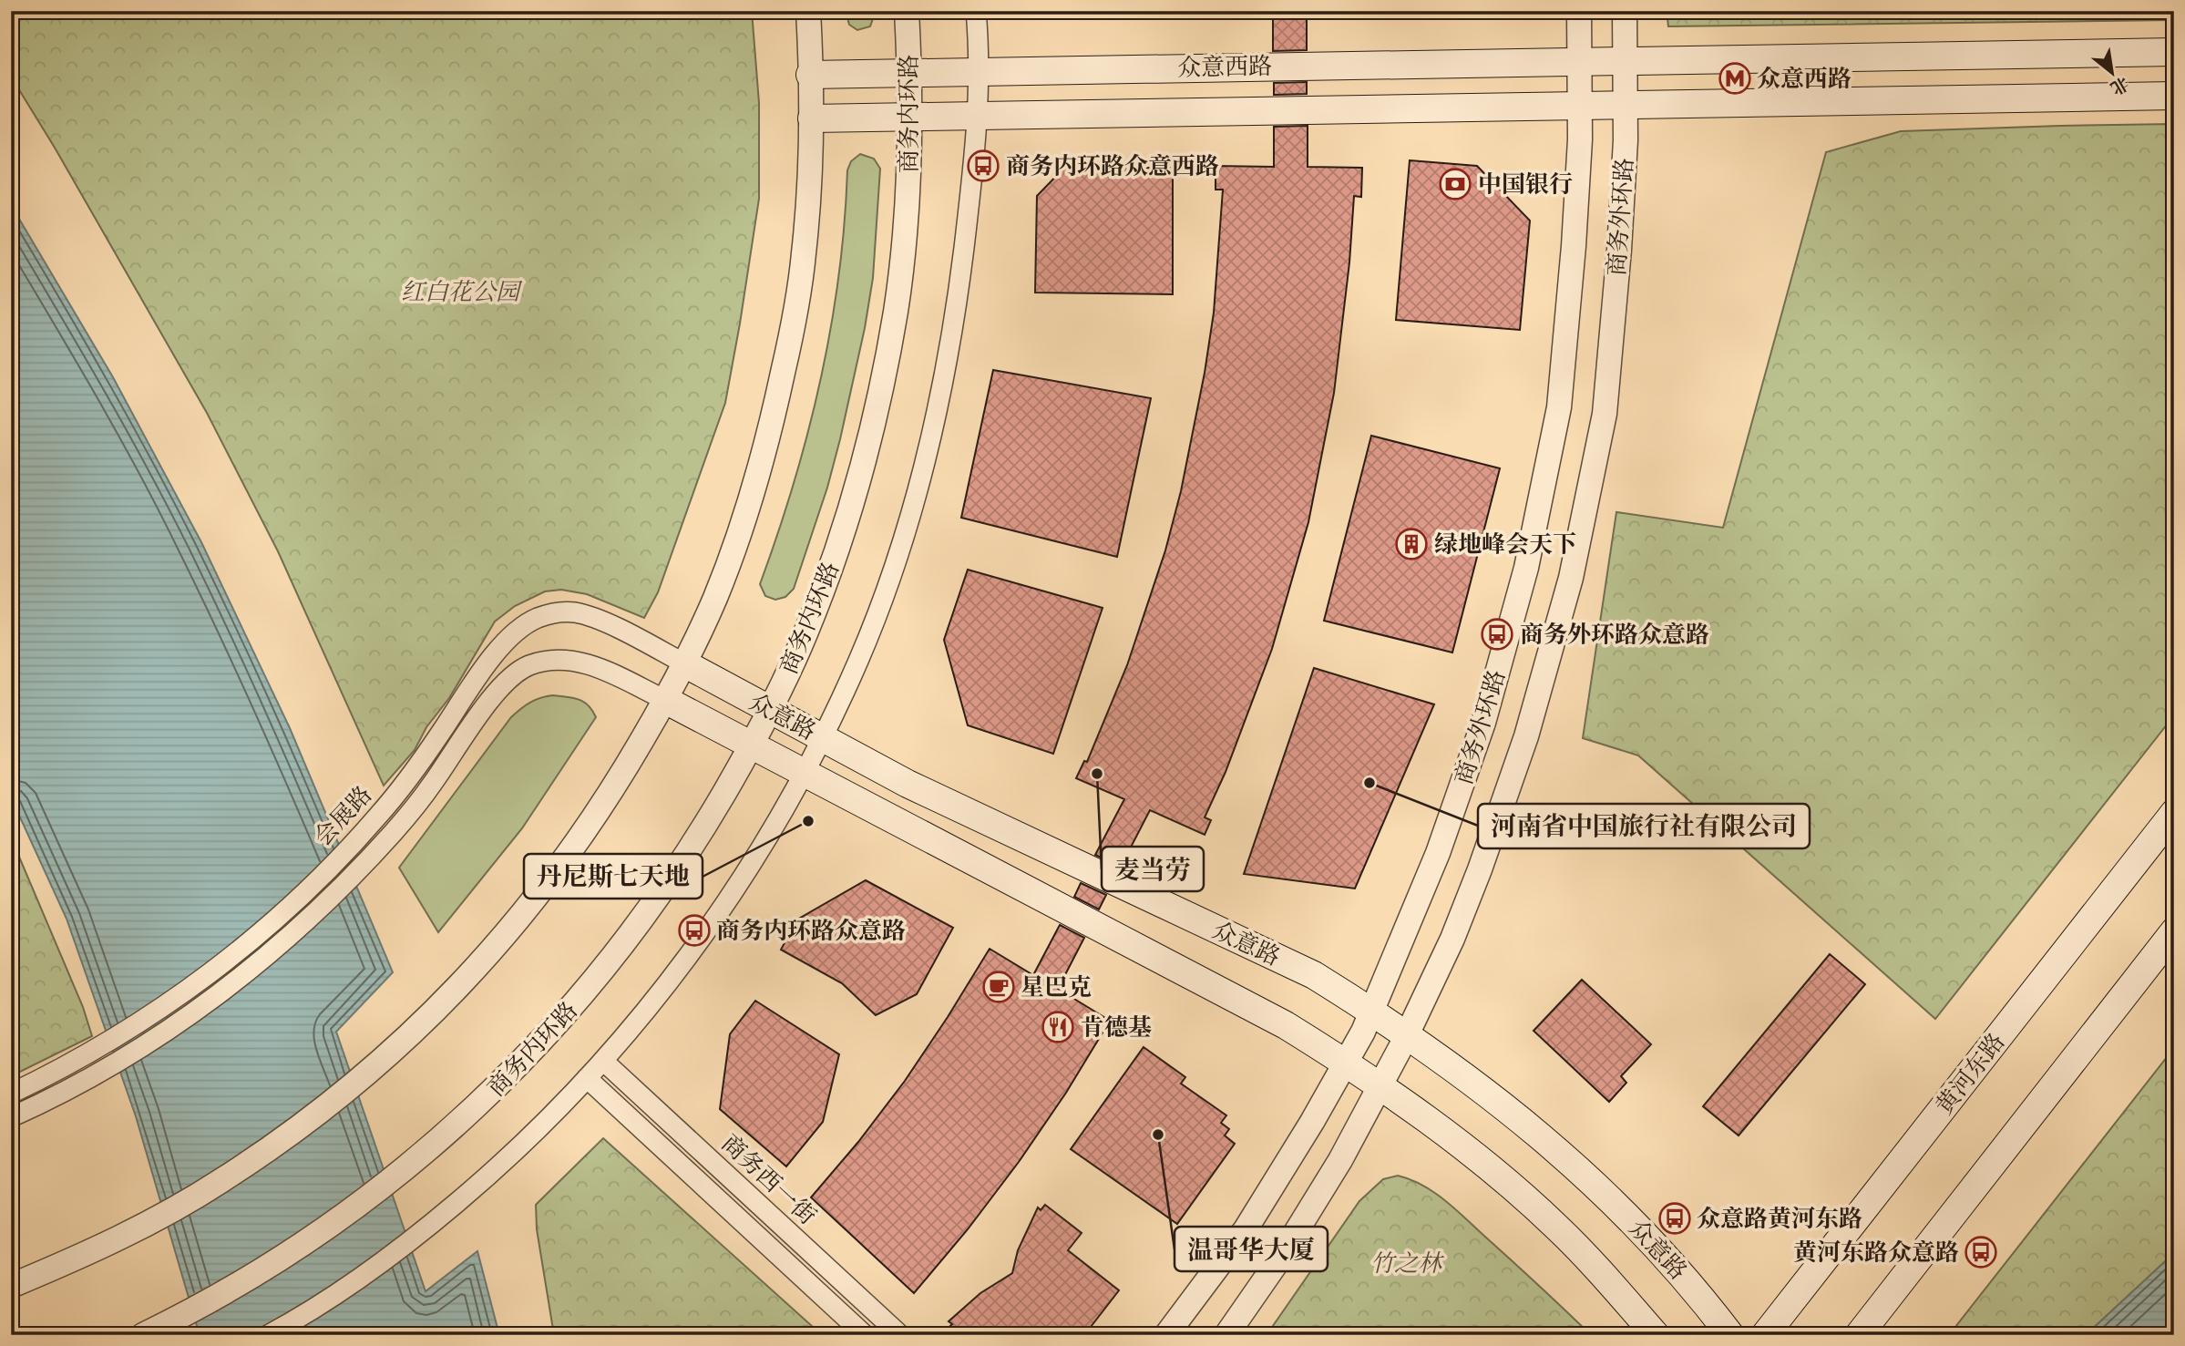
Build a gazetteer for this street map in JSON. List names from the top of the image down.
{
  "streets": {
    "main road": ["众意西路", "众意路", "黄河东路"],
    "street": [
      "商务内环路",
      "商务外环路",
      "会展路",
      "商务西一街"
    ]
  },
  "crossings": [
    ["众意西路", "商务内环路"],
    ["众意西路", "商务外环路"],
    ["商务内环路", "众意路"],
    ["商务外环路", "众意路"],
    ["众意路", "会展路"]
  ],
  "parks": ["红白花公园", "竹之林"],
  "places": {
    "metro station": ["众意西路"],
    "bus stop": [
      "商务内环路众意西路",
      "商务外环路众意路",
      "商务内环路众意路",
      "众意路黄河东路",
      "黄河东路众意路"
    ],
    "bank": ["中国银行"],
    "building": ["绿地峰会天下"],
    "other": [
      "麦当劳",
      "河南省中国旅行社有限公司",
      "丹尼斯七天地",
      "温哥华大厦"
    ],
    "cafe": ["星巴克"],
    "restaurant": ["肯德基"]
  },
  "north": "bottom right"
}
